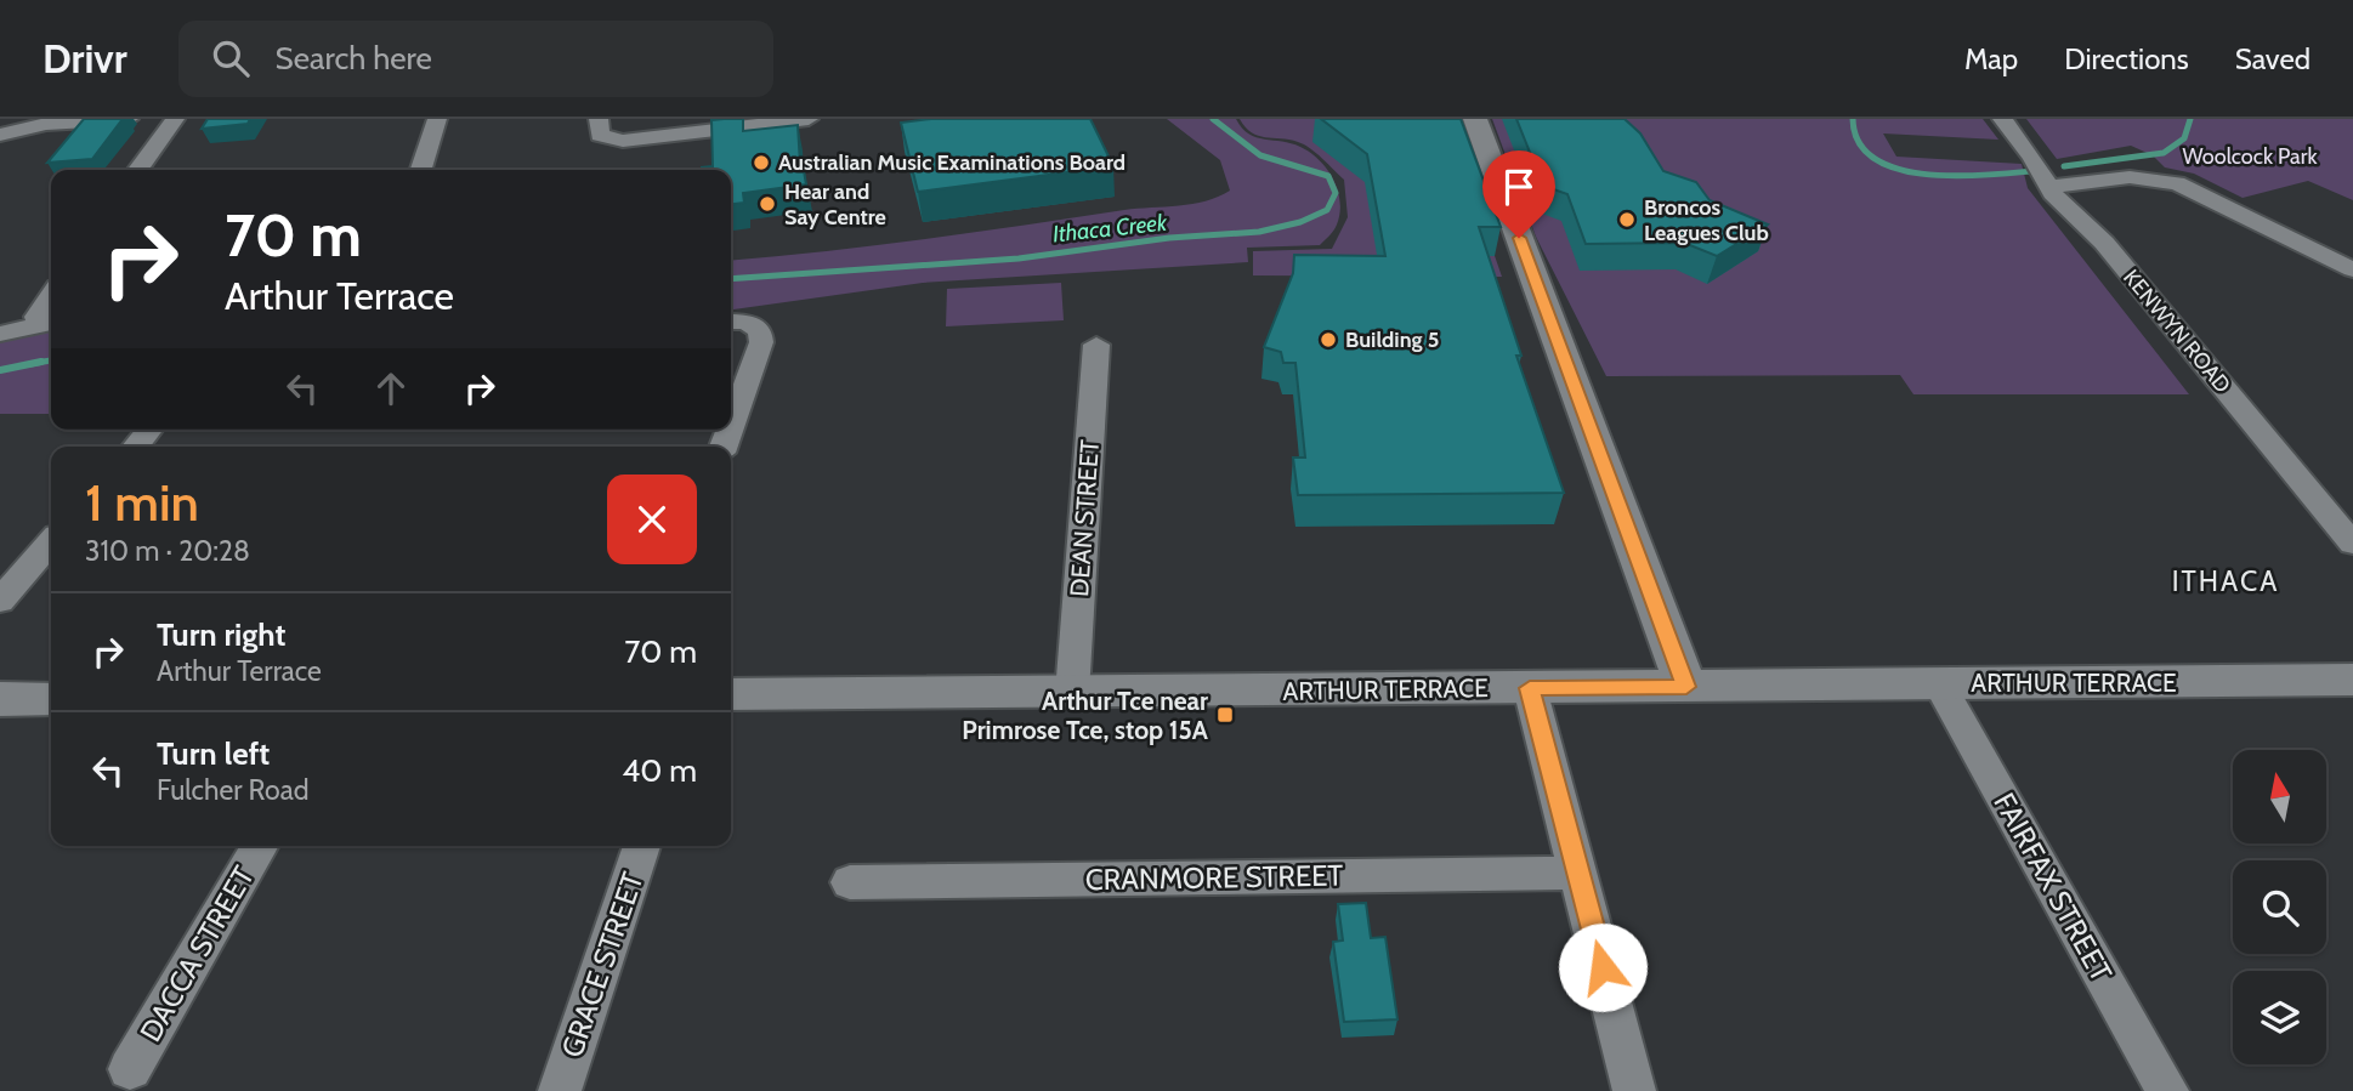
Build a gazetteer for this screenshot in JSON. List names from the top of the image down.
{
  "streets": {
    "street": [
      "KENWYN ROAD",
      "DEAN STREET",
      "ARTHUR TERRACE",
      "CRANMORE STREET",
      "FAIRFAX STREET",
      "DACCA STREET",
      "GRACE STREET"
    ]
  },
  "crossings": [
    ["DEAN STREET", "ARTHUR TERRACE"],
    ["ARTHUR TERRACE", "FAIRFAX STREET"]
  ],
  "districts": ["ITHACA"],
  "water": ["Ithaca Creek"],
  "parks": ["Woolcock Park"],
  "places": {
    "other": [
      "Australian Music Examinations Board",
      "Hear and Say Centre",
      "Broncos Leagues Club",
      "Building 5"
    ],
    "transit": ["Arthur Tce near Primrose Tce, stop 15A"]
  },
  "north": "top",
  "page": {
    "header": "Drivr",
    "search": "Search here",
    "nav": ["Map", "Directions", "Saved"],
    "turn": ["70 m", "Arthur Terrace"],
    "heading": ["1 min", "310 m · 20:28"],
    "list": [
      {
        "name": "Turn right",
        "note": "Arthur Terrace",
        "value": "70 m"
      },
      {
        "name": "Turn left",
        "note": "Fulcher Road",
        "value": "40 m"
      }
    ]
  }
}
